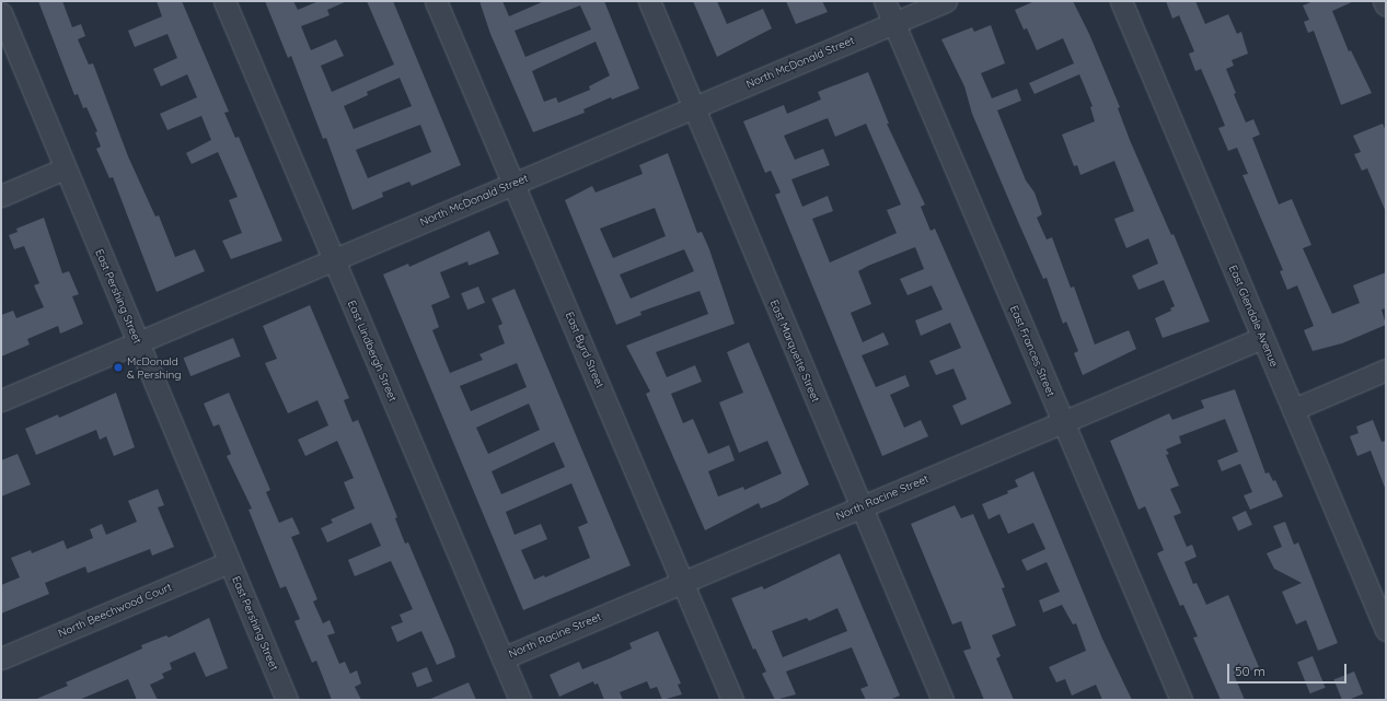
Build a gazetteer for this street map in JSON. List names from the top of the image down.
{
  "streets": {
    "street": [
      "North McDonald Street",
      "East Pershing Street",
      "East Glendale Avenue",
      "East Byrd Street",
      "East Lindbergh Street",
      "East Marquette Street",
      "East Frances Street",
      "North Racine Street",
      "North Beechwood Court"
    ]
  },
  "crossings": [
    ["North McDonald Street", "East Pershing Street"],
    ["North McDonald Street", "East Byrd Street"],
    ["North McDonald Street", "East Lindbergh Street"],
    ["North McDonald Street", "East Marquette Street"],
    ["North McDonald Street", "East Frances Street"],
    ["East Pershing Street", "North Beechwood Court"],
    ["East Glendale Avenue", "North Racine Street"],
    ["East Byrd Street", "North Racine Street"],
    ["East Lindbergh Street", "North Racine Street"],
    ["East Marquette Street", "North Racine Street"],
    ["East Frances Street", "North Racine Street"]
  ],
  "places": ["McDonald & Pershing"],
  "scale_bar": "50 m"
}
